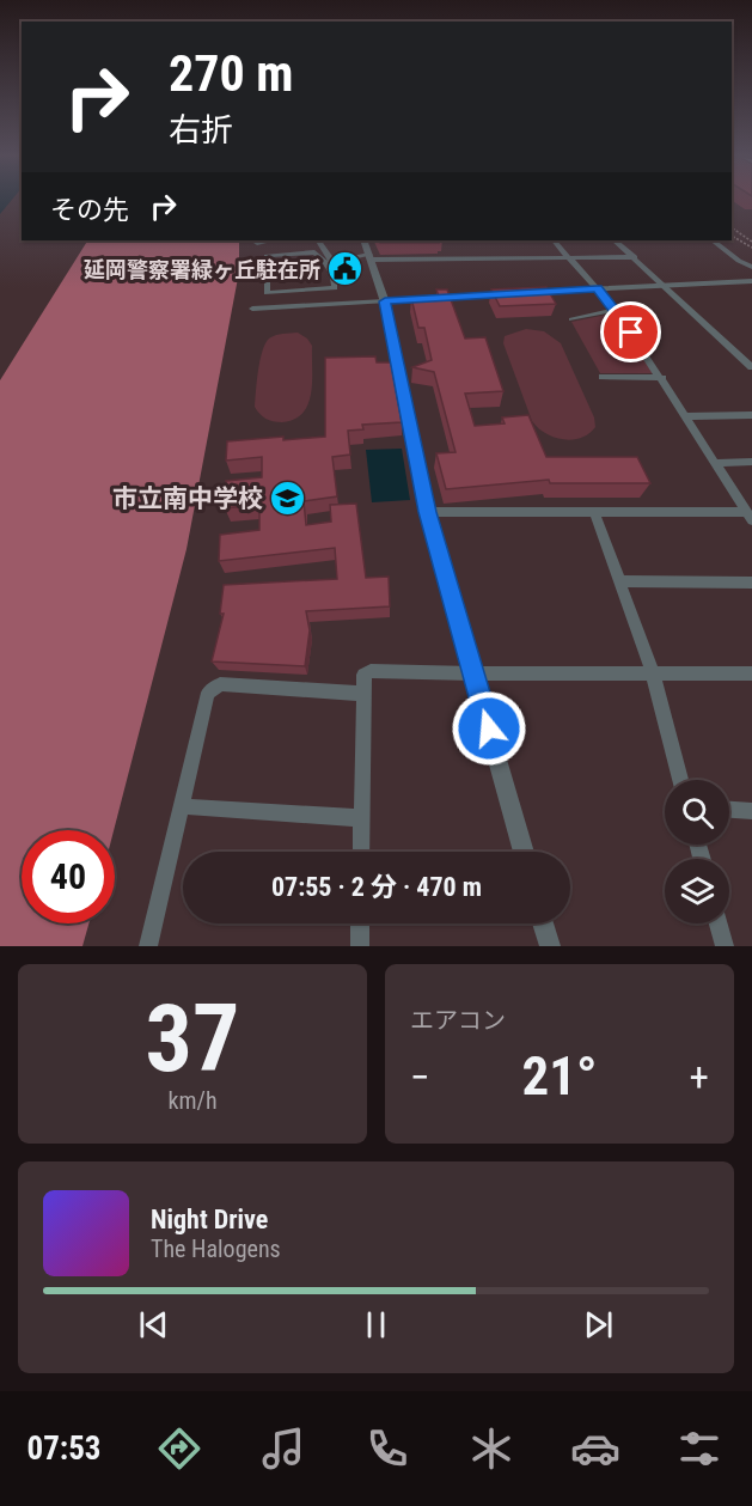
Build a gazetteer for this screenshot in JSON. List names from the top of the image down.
{
  "places": {
    "public building": ["延岡警察署緑ヶ丘駐在所"],
    "school or university": ["市立南中学校"]
  },
  "page": {
    "turn": ["270 m", "右折"],
    "then": "その先",
    "limit": "40",
    "trip": "07:55 · 2 分 · 470 m",
    "tile": [
      ["37", "km/h"],
      "エアコン"
    ],
    "heat": ["−", "21°", "+"],
    "song": ["Night Drive", "The Halogens"],
    "tabs": "07:53"
  }
}
